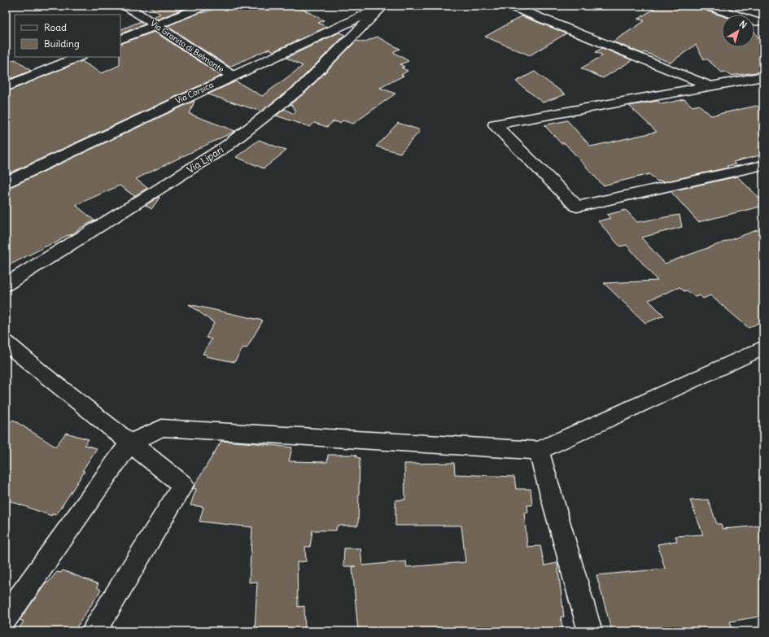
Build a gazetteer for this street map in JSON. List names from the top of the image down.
{
  "streets": {
    "street": ["Via Granito di Belmonte", "Via Corsica", "Via Lipari"]
  },
  "crossings": [
    ["Via Granito di Belmonte", "Via Corsica"],
    ["Via Corsica", "Via Lipari"]
  ],
  "legend": ["Road", "Building"],
  "north": "top right"
}
